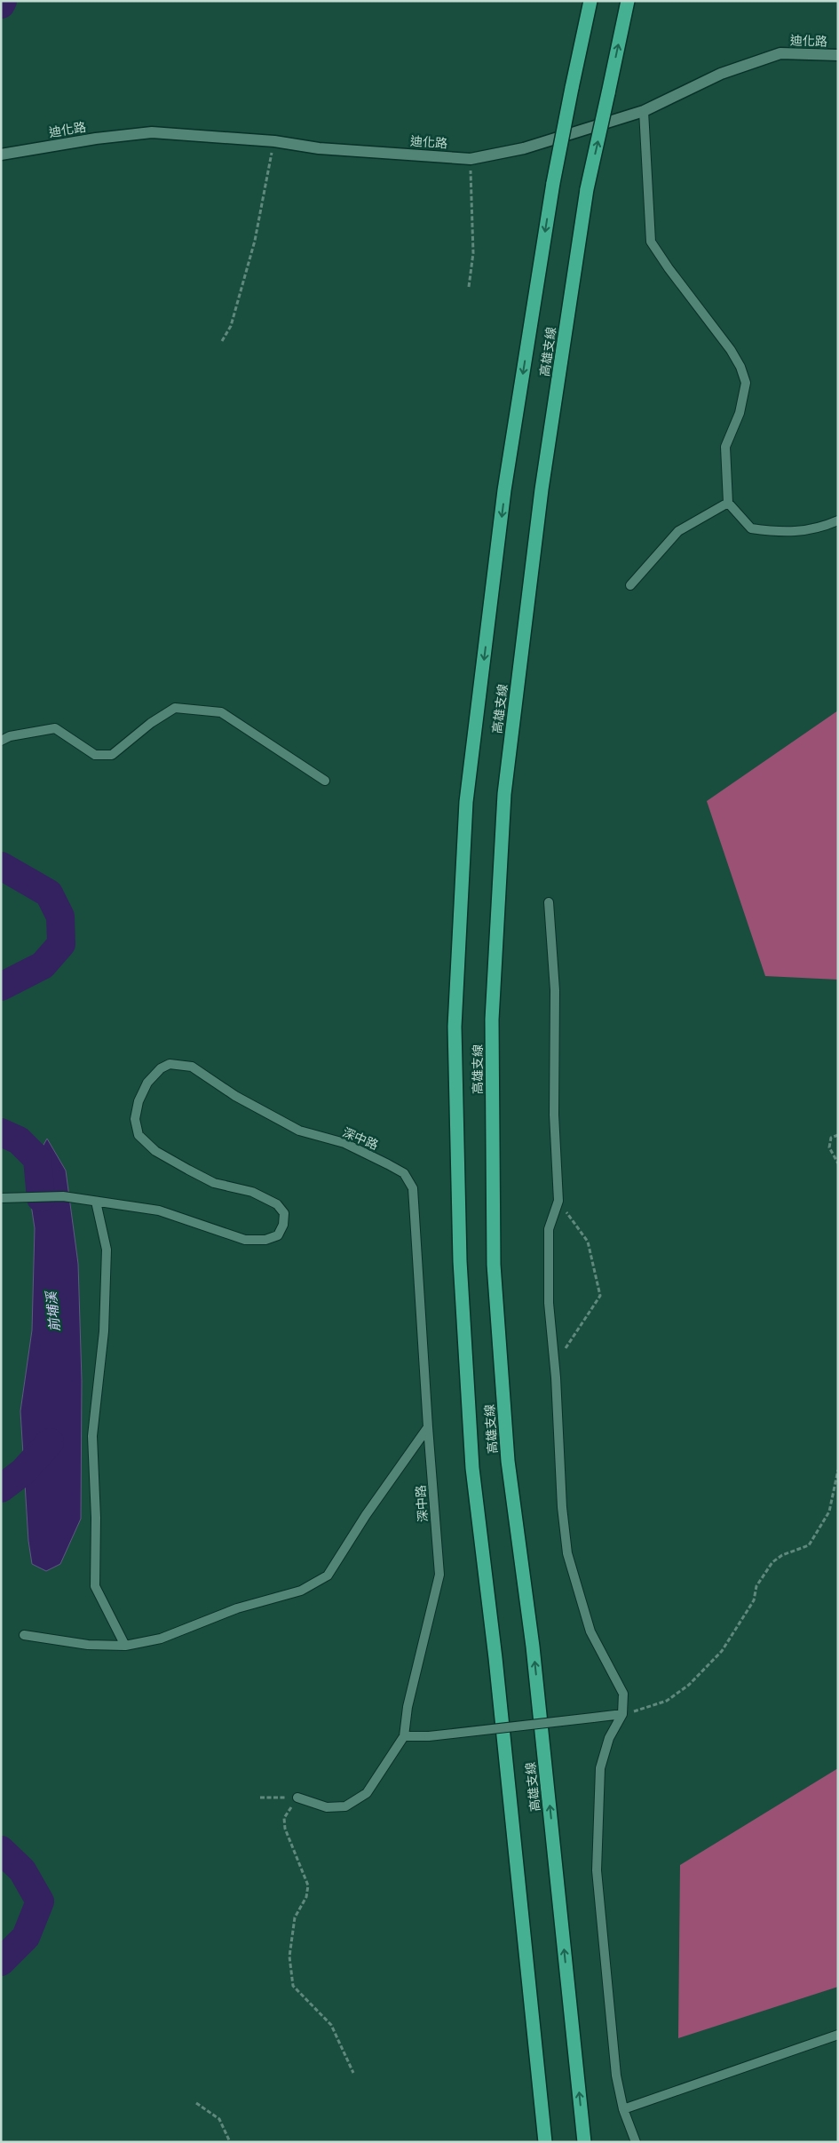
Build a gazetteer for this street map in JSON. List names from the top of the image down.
{
  "streets": {
    "highway": ["高雄支線"],
    "street": ["迪化路"],
    "lane": ["深中路"]
  },
  "water": ["前埔溪"]
}
